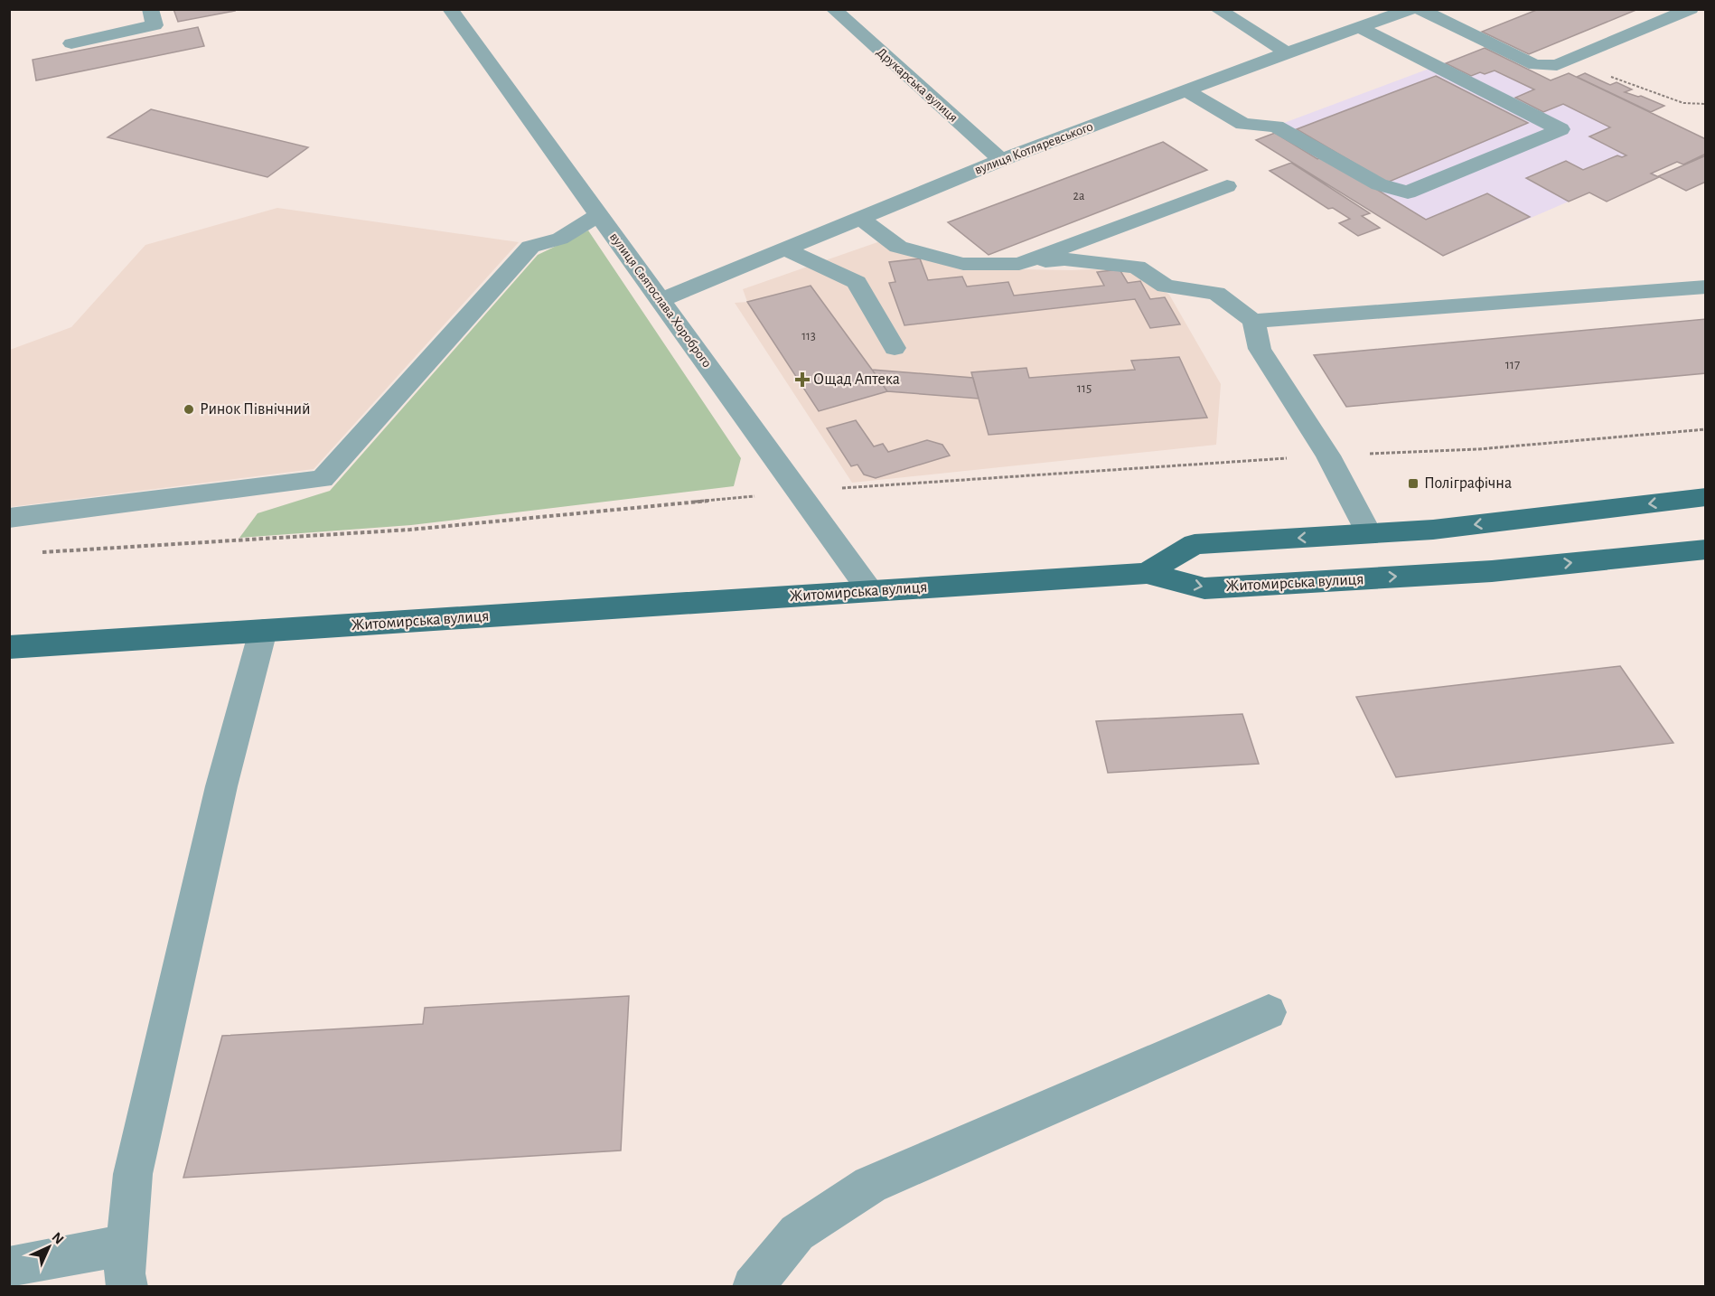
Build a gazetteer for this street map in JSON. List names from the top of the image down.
{
  "streets": {
    "main road": ["Житомирська вулиця"],
    "street": ["Друкарська вулиця", "вулиця Котляревського", "вулиця Святослава Хороброго"]
  },
  "crossings": [
    ["Друкарська вулиця", "вулиця Котляревського"],
    ["вулиця Котляревського", "вулиця Святослава Хороброго"],
    ["вулиця Святослава Хороброго", "Житомирська вулиця"]
  ],
  "places": {
    "health": ["Ощад Аптека"],
    "other": ["Ринок Північний"],
    "transit": ["Поліграфічна"]
  },
  "house_numbers": [
    "2а",
    "113",
    "117",
    "115"
  ],
  "north": "top right"
}
